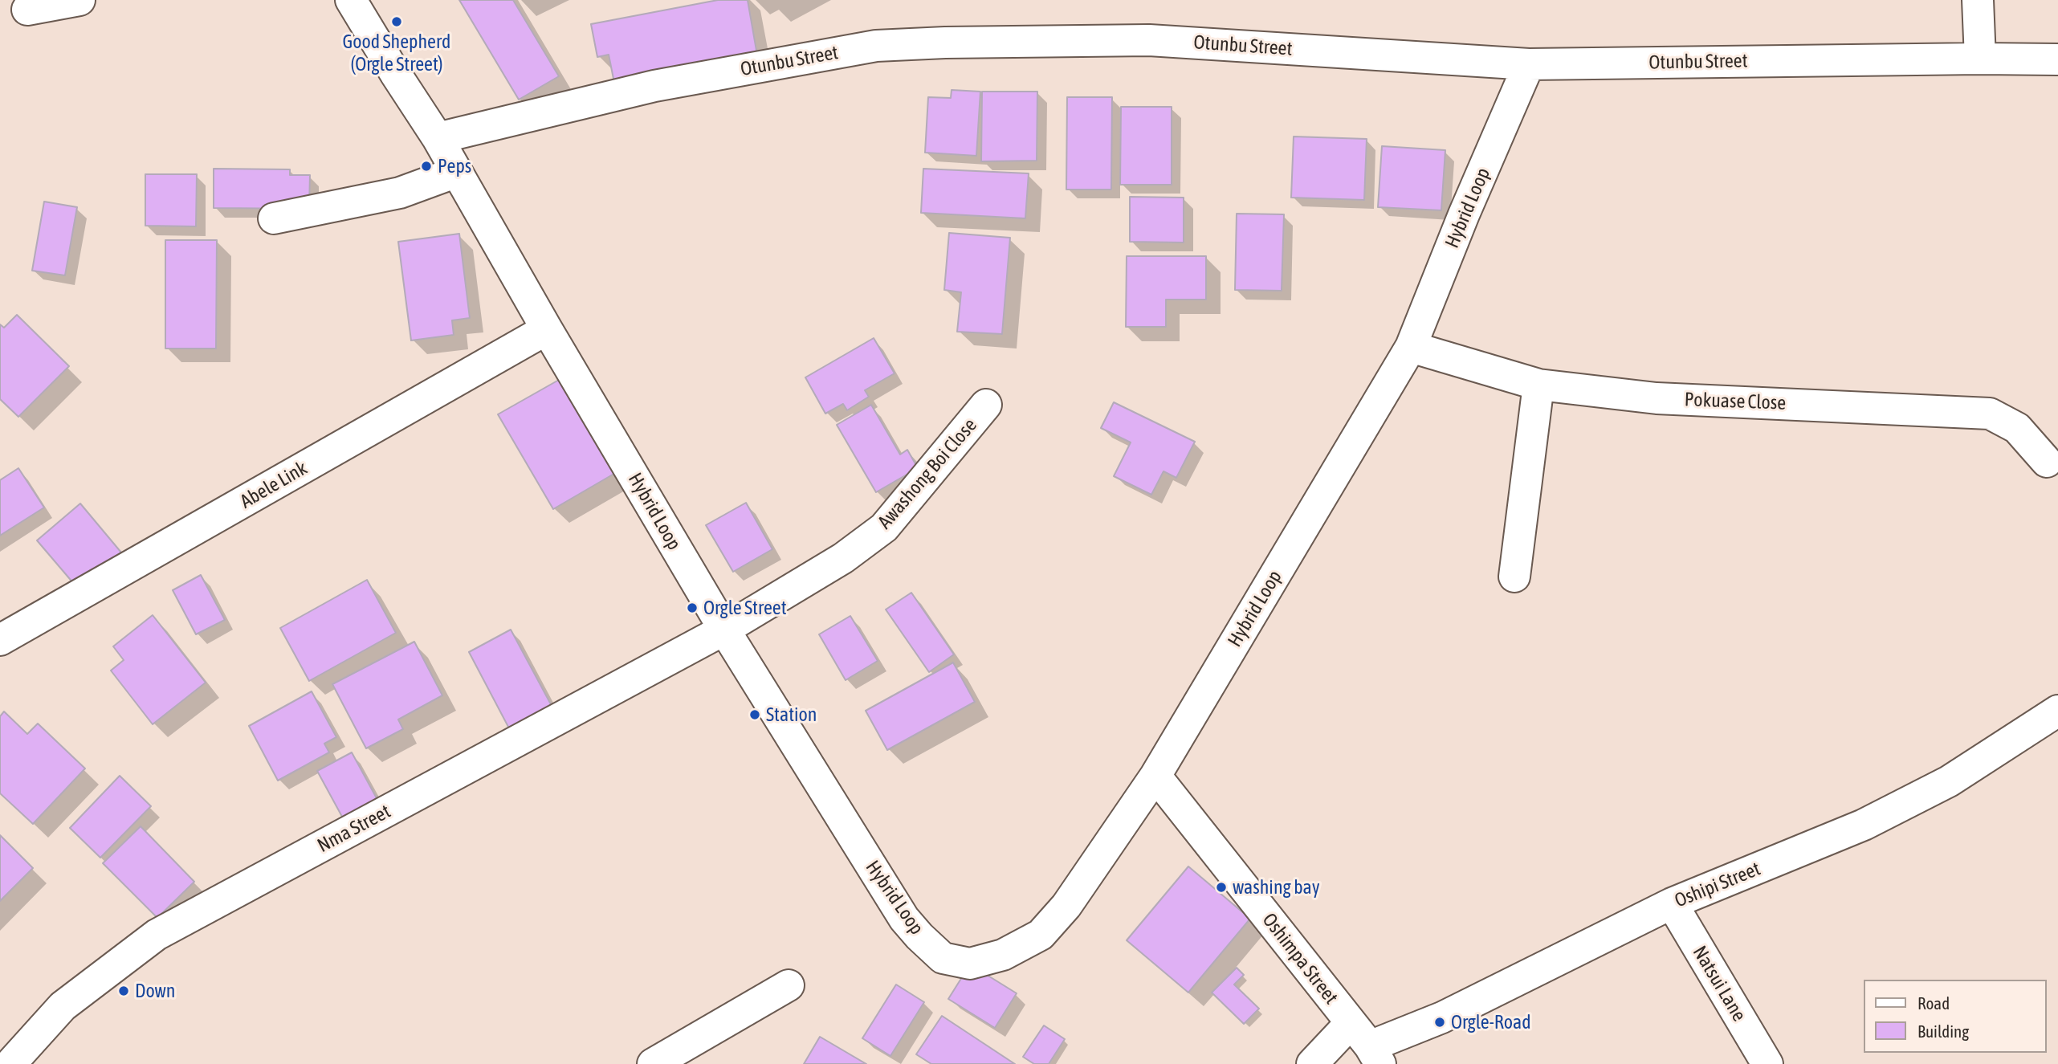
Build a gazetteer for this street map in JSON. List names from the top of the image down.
{
  "streets": {
    "street": [
      "Otunbu Street",
      "Hybrid Loop",
      "Pokuase Close",
      "Awashong Boi Close",
      "Abele Link",
      "Nma Street",
      "Oshipi Street",
      "Oshimpa Street",
      "Natsui Lane"
    ]
  },
  "crossings": [
    ["Otunbu Street", "Hybrid Loop"],
    ["Hybrid Loop", "Pokuase Close"],
    ["Hybrid Loop", "Awashong Boi Close"],
    ["Hybrid Loop", "Abele Link"],
    ["Hybrid Loop", "Nma Street"],
    ["Hybrid Loop", "Oshimpa Street"],
    ["Awashong Boi Close", "Nma Street"],
    ["Oshipi Street", "Oshimpa Street"],
    ["Oshipi Street", "Natsui Lane"]
  ],
  "places": [
    "Good Shepherd (Orgle Street)",
    "Peps",
    "Orgle Street",
    "Station",
    "washing bay",
    "Down",
    "Orgle-Road"
  ],
  "legend": ["Road", "Building"]
}
